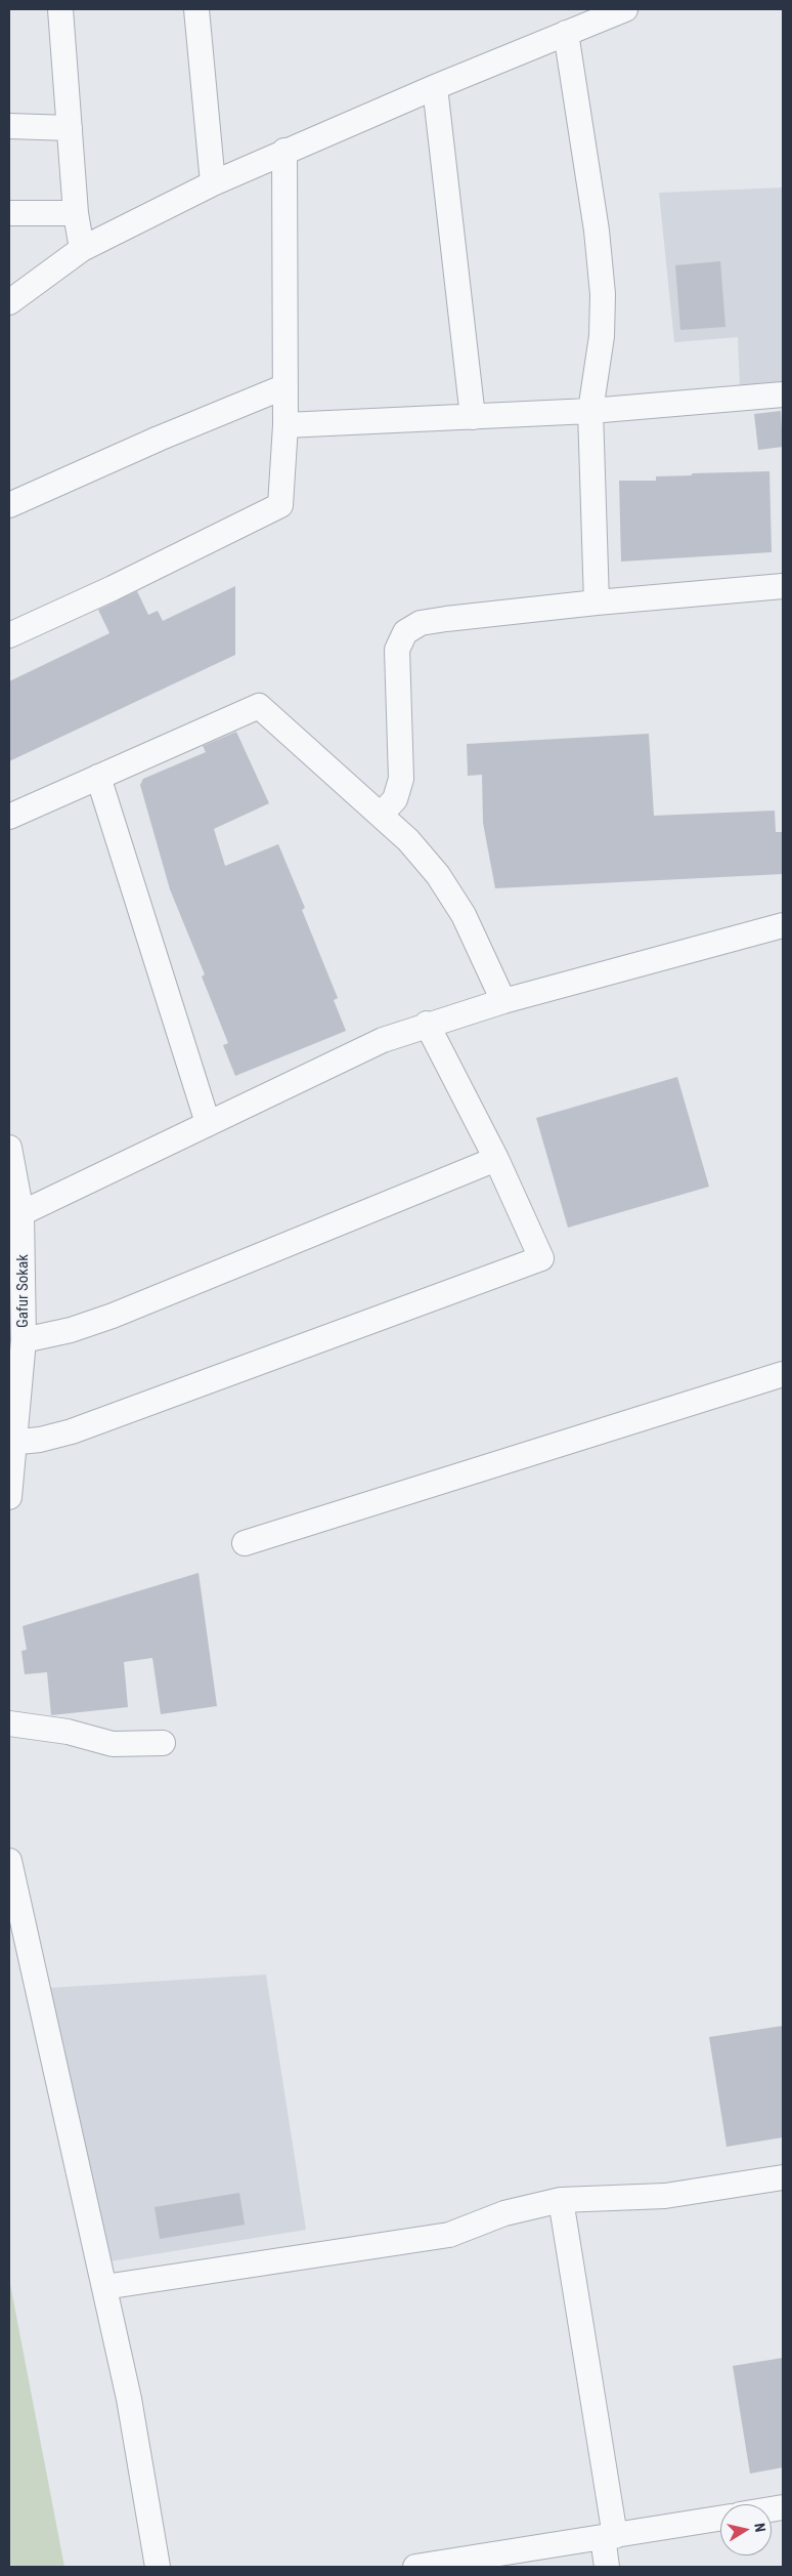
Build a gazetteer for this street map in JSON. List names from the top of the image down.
{
  "streets": {
    "street": ["Gafur Sokak"]
  },
  "north": "right"
}
